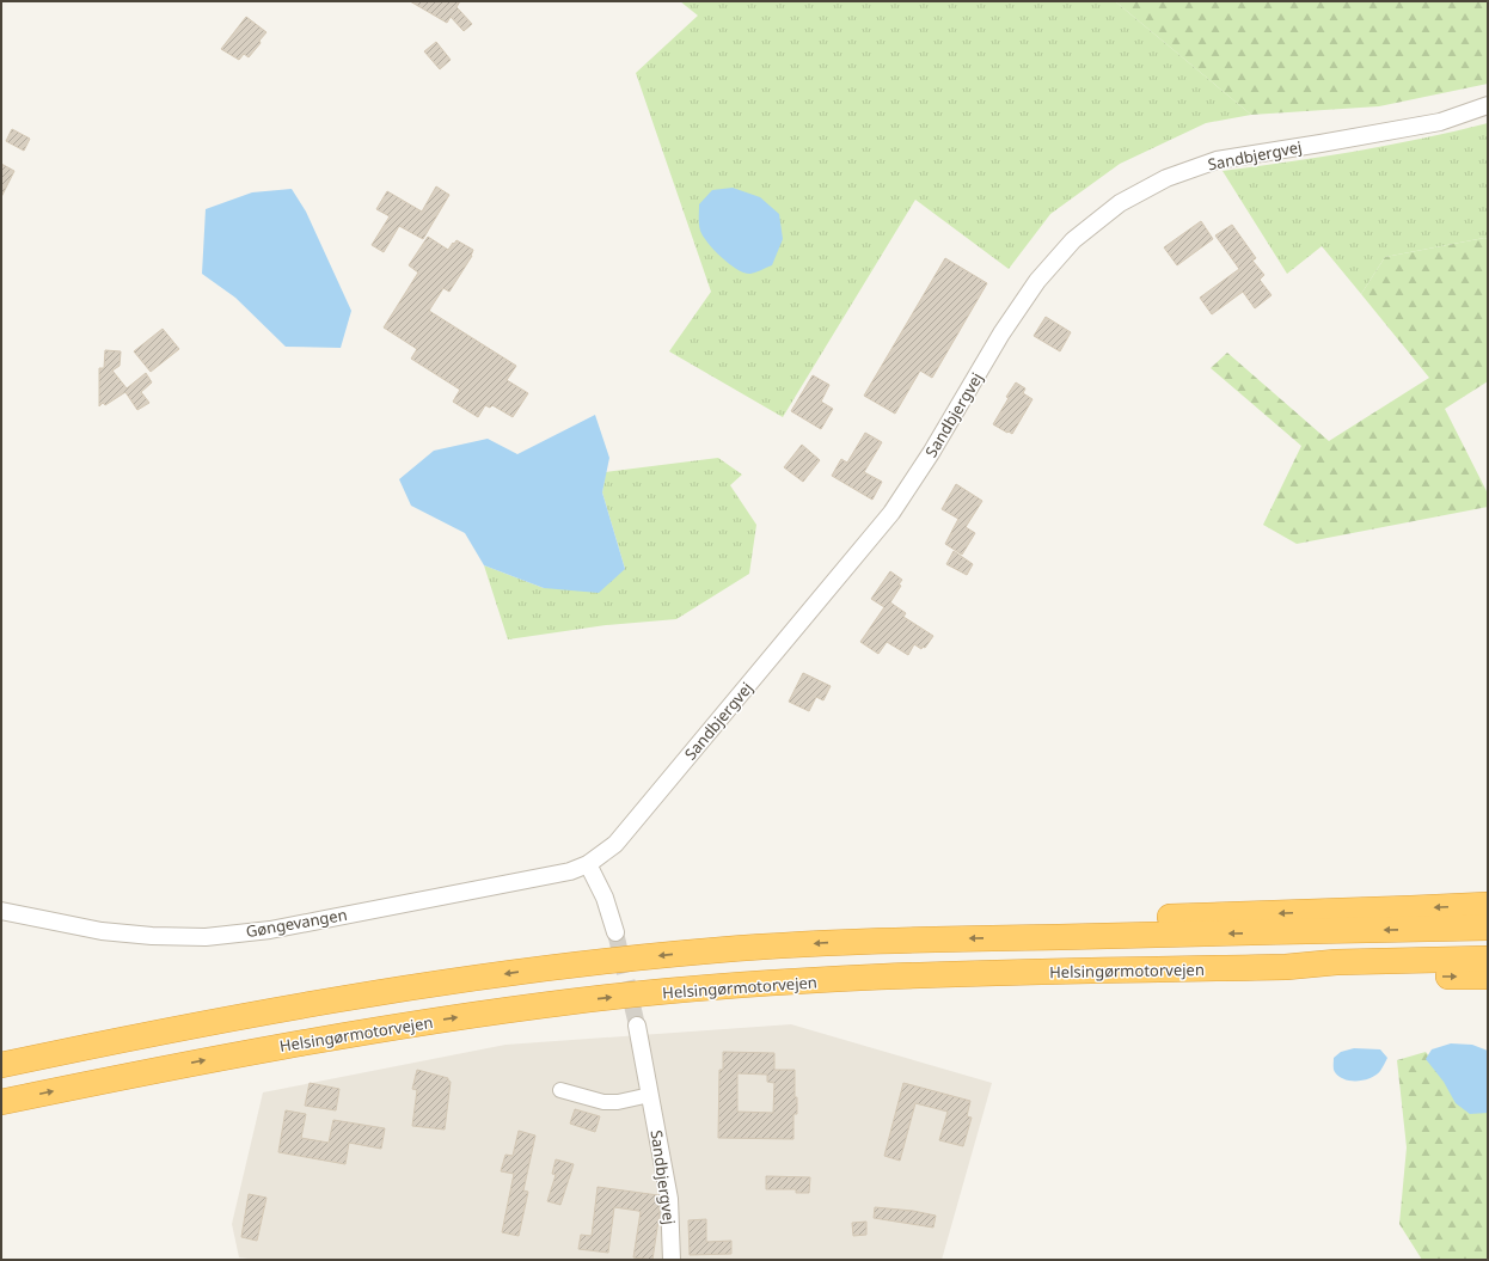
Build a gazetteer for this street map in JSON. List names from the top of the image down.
{
  "streets": {
    "highway": ["Helsingørmotorvejen"],
    "street": ["Sandbjergvej", "Gøngevangen"]
  },
  "crossings": [
    ["Sandbjergvej", "Gøngevangen"]
  ]
}
